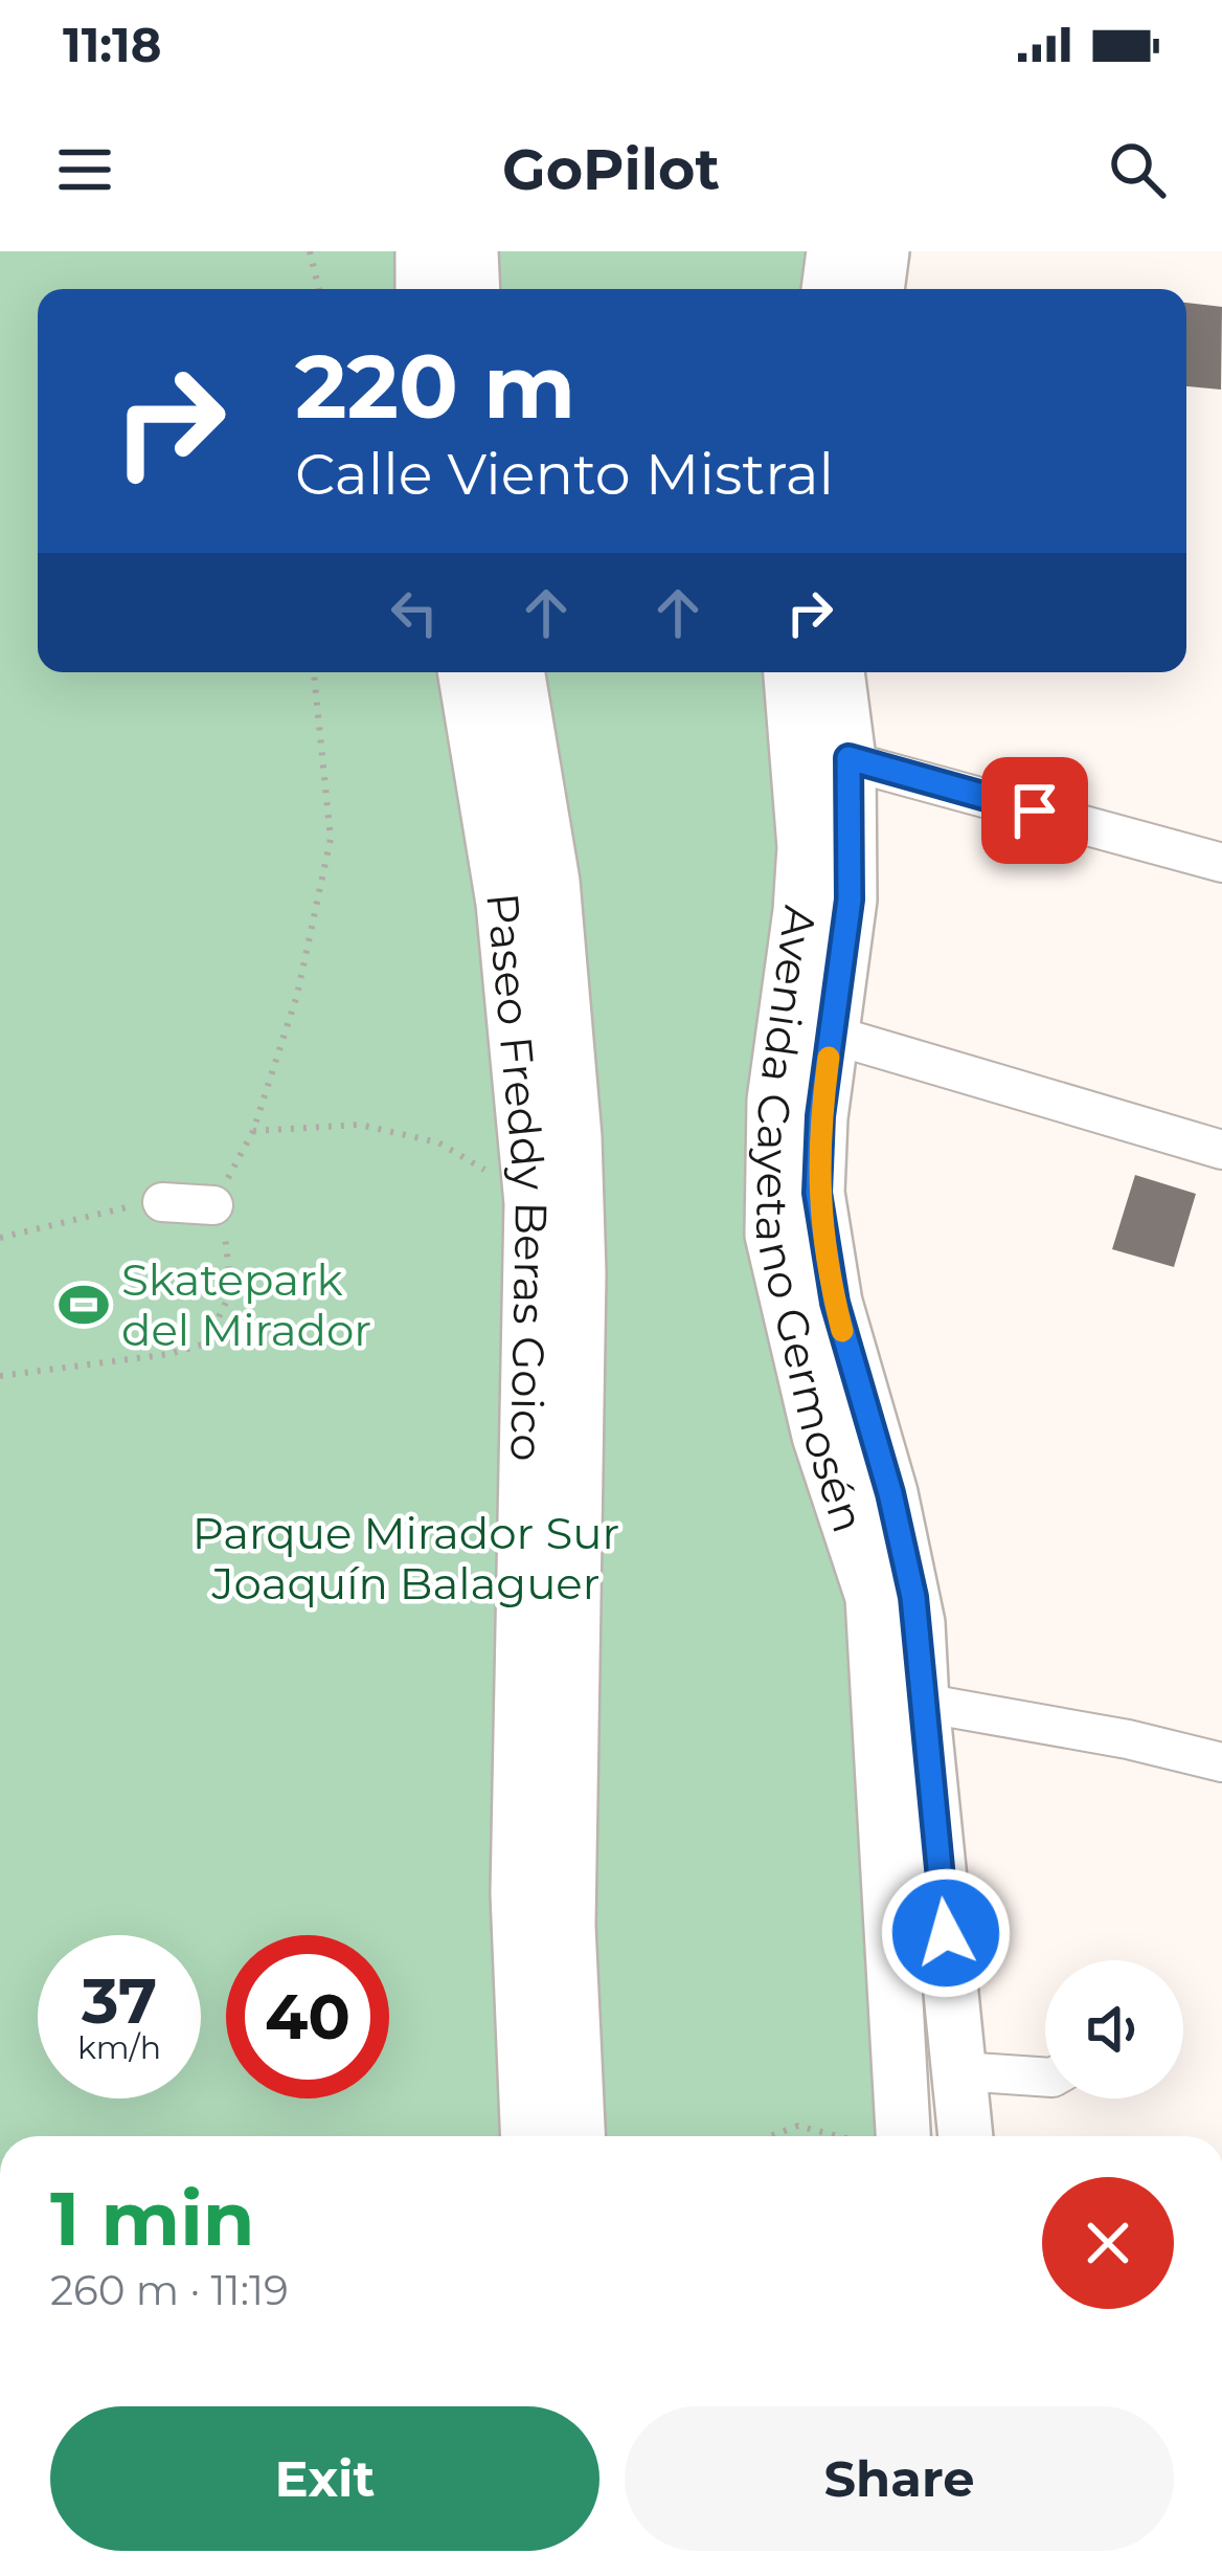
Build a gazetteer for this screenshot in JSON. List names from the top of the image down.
{
  "streets": {
    "street": ["Paseo Freddy Beras Goico", "Avenida Cayetano Germosén"]
  },
  "parks": ["Parque Mirador Sur Joaquín Balaguer"],
  "places": {
    "sports": ["Skatepark del Mirador"]
  },
  "page": {
    "status": "11:18",
    "header": "GoPilot",
    "turn": ["220 m", "Calle Viento Mistral"],
    "speed": "37 km/h",
    "limit": "40",
    "heading": ["1 min", "260 m · 11:19"],
    "buttons": ["Exit", "Share"]
  }
}
